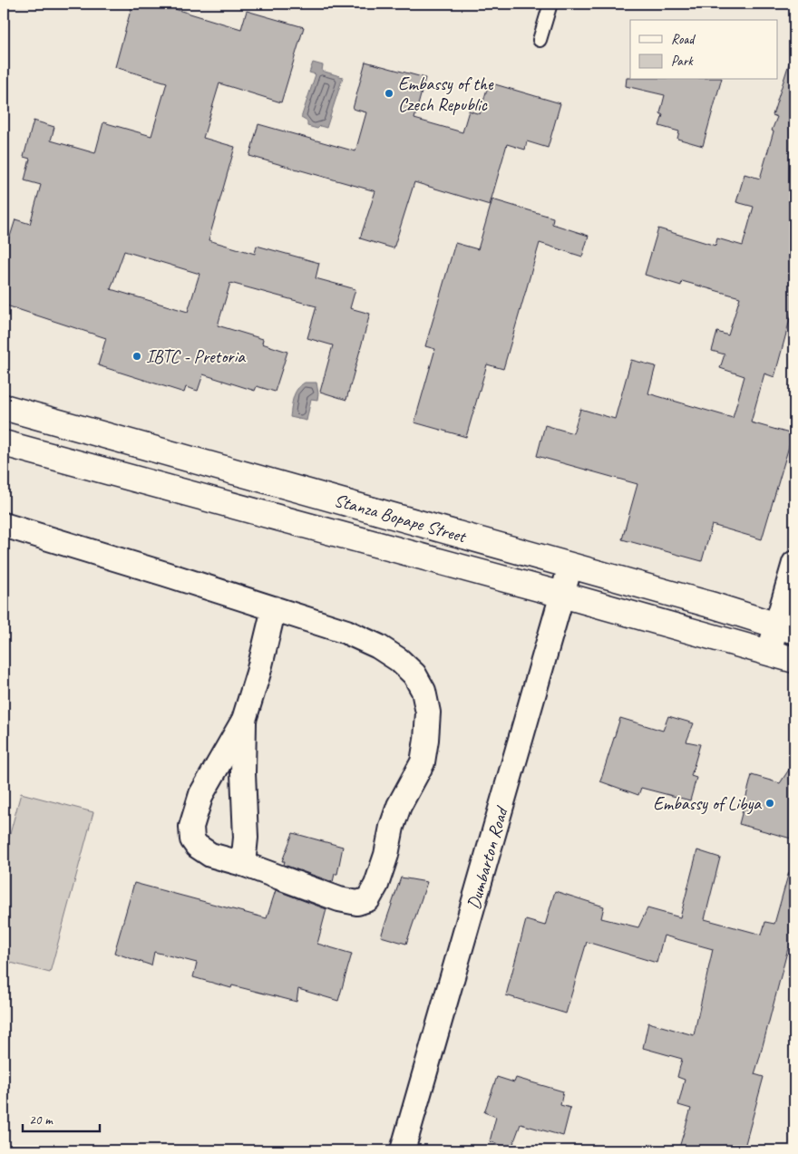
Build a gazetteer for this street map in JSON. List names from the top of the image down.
{
  "streets": {
    "main road": ["Stanza Bopape Street"],
    "street": ["Dumbarton Road"]
  },
  "crossings": [
    ["Stanza Bopape Street", "Dumbarton Road"]
  ],
  "places": ["Embassy of the Czech Republic", "IBTC - Pretoria", "Embassy of Libya"],
  "legend": ["Road", "Park"],
  "scale_bar": "20 m"
}
